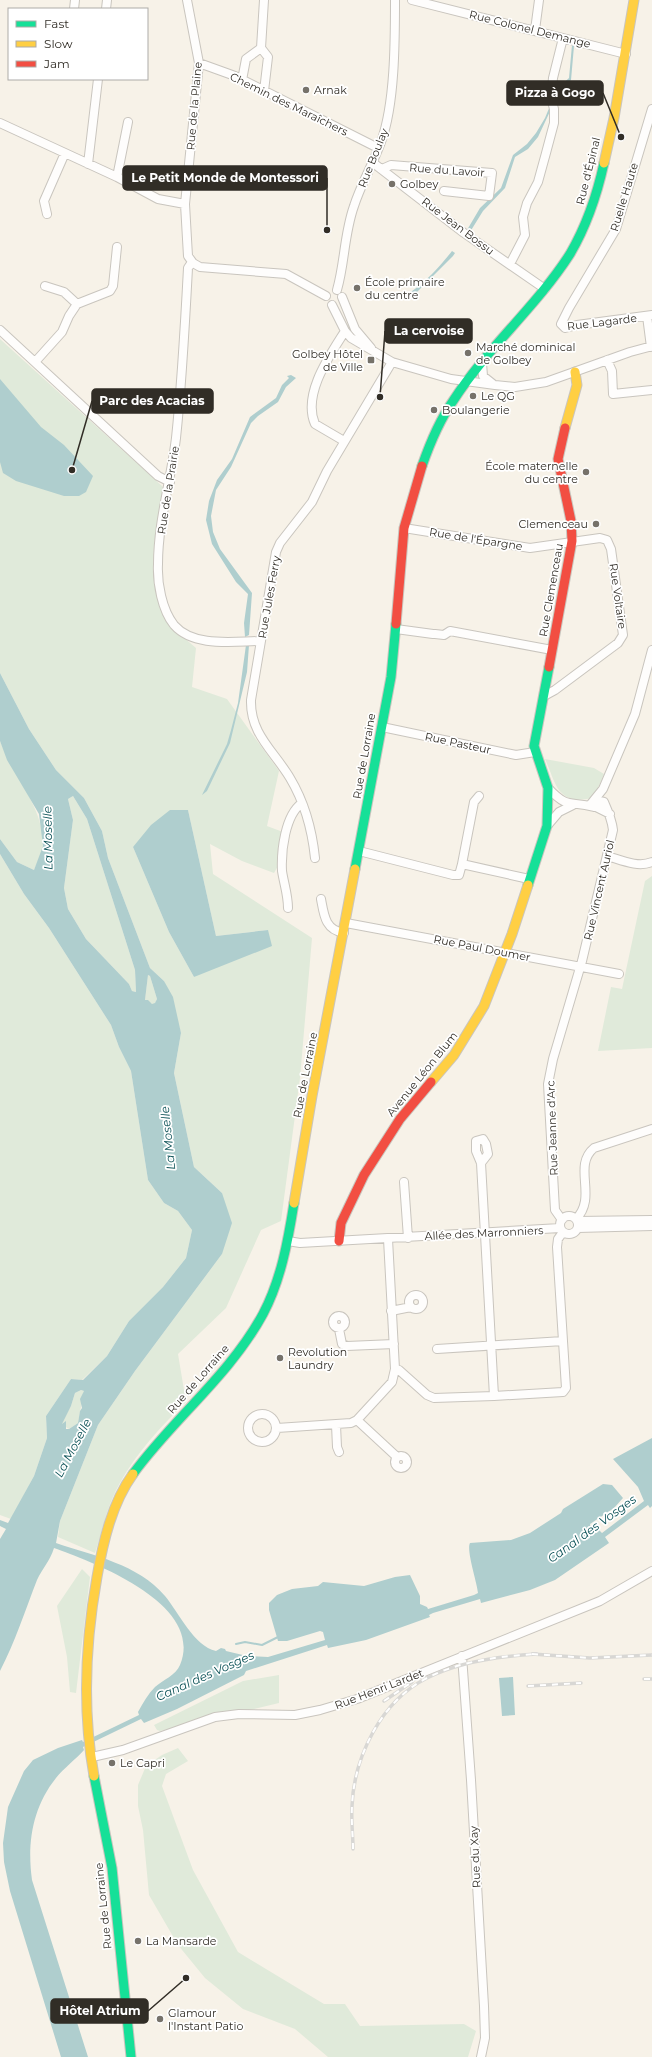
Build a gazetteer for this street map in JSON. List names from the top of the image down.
{
  "streets": {
    "main road": [
      "Rue d'Épinal",
      "Rue Clemenceau",
      "Rue de Lorraine",
      "Avenue Léon Blum"
    ],
    "street": [
      "Rue Colonel Demange",
      "Chemin des Maraîchers",
      "Rue de la Plaine",
      "Rue Boulay",
      "Rue du Lavoir",
      "Ruelle Haute",
      "Rue Jean Bossu",
      "Rue Lagarde",
      "Rue de la Prairie",
      "Rue de l'Épargne",
      "Rue Voltaire",
      "Rue Jules Ferry",
      "Rue Pasteur",
      "Rue Vincent Auriol",
      "Rue Paul Doumer",
      "Rue Jeanne d'Arc",
      "Allée des Marronniers",
      "Rue Henri Lardet",
      "Rue du Xay"
    ]
  },
  "crossings": [
    ["Rue Colonel Demange", "Rue d'Épinal"],
    ["Chemin des Maraîchers", "Rue de la Plaine"],
    ["Chemin des Maraîchers", "Rue Boulay"],
    ["Rue de la Plaine", "Rue de la Prairie"],
    ["Rue Boulay", "Rue Jean Bossu"],
    ["Rue du Lavoir", "Rue Jean Bossu"],
    ["Rue d'Épinal", "Rue Jean Bossu"],
    ["Rue d'Épinal", "Rue de Lorraine"],
    ["Ruelle Haute", "Rue Lagarde"],
    ["Rue de la Prairie", "Rue Jules Ferry"],
    ["Rue de l'Épargne", "Rue Clemenceau"],
    ["Rue de l'Épargne", "Rue Voltaire"],
    ["Rue de l'Épargne", "Rue de Lorraine"],
    ["Rue Clemenceau", "Rue Voltaire"],
    ["Rue Clemenceau", "Rue Pasteur"],
    ["Rue Clemenceau", "Avenue Léon Blum"],
    ["Rue Pasteur", "Rue de Lorraine"],
    ["Rue de Lorraine", "Rue Paul Doumer"],
    ["Rue de Lorraine", "Allée des Marronniers"],
    ["Rue de Lorraine", "Rue Henri Lardet"],
    ["Rue Vincent Auriol", "Rue Paul Doumer"],
    ["Rue Vincent Auriol", "Avenue Léon Blum"],
    ["Rue Vincent Auriol", "Rue Jeanne d'Arc"],
    ["Rue Paul Doumer", "Avenue Léon Blum"],
    ["Rue Paul Doumer", "Rue Jeanne d'Arc"],
    ["Avenue Léon Blum", "Allée des Marronniers"],
    ["Rue Jeanne d'Arc", "Allée des Marronniers"],
    ["Rue Henri Lardet", "Rue du Xay"]
  ],
  "water": ["La Moselle", "Canal des Vosges"],
  "places": {
    "other": [
      "Arnak",
      "Pizza à Gogo",
      "Golbey",
      "Le Petit Monde de Montessori",
      "École primaire du centre",
      "Marché dominical de Golbey",
      "Le QG",
      "La cervoise",
      "Boulangerie",
      "Parc des Acacias",
      "École maternelle du centre",
      "Clemenceau",
      "Revolution Laundry",
      "Le Capri",
      "La Mansarde",
      "Hôtel Atrium",
      "Glamour l'Instant Patio"
    ],
    "transit": ["Golbey Hôtel de Ville"]
  },
  "legend": ["Fast", "Slow", "Jam"]
}
